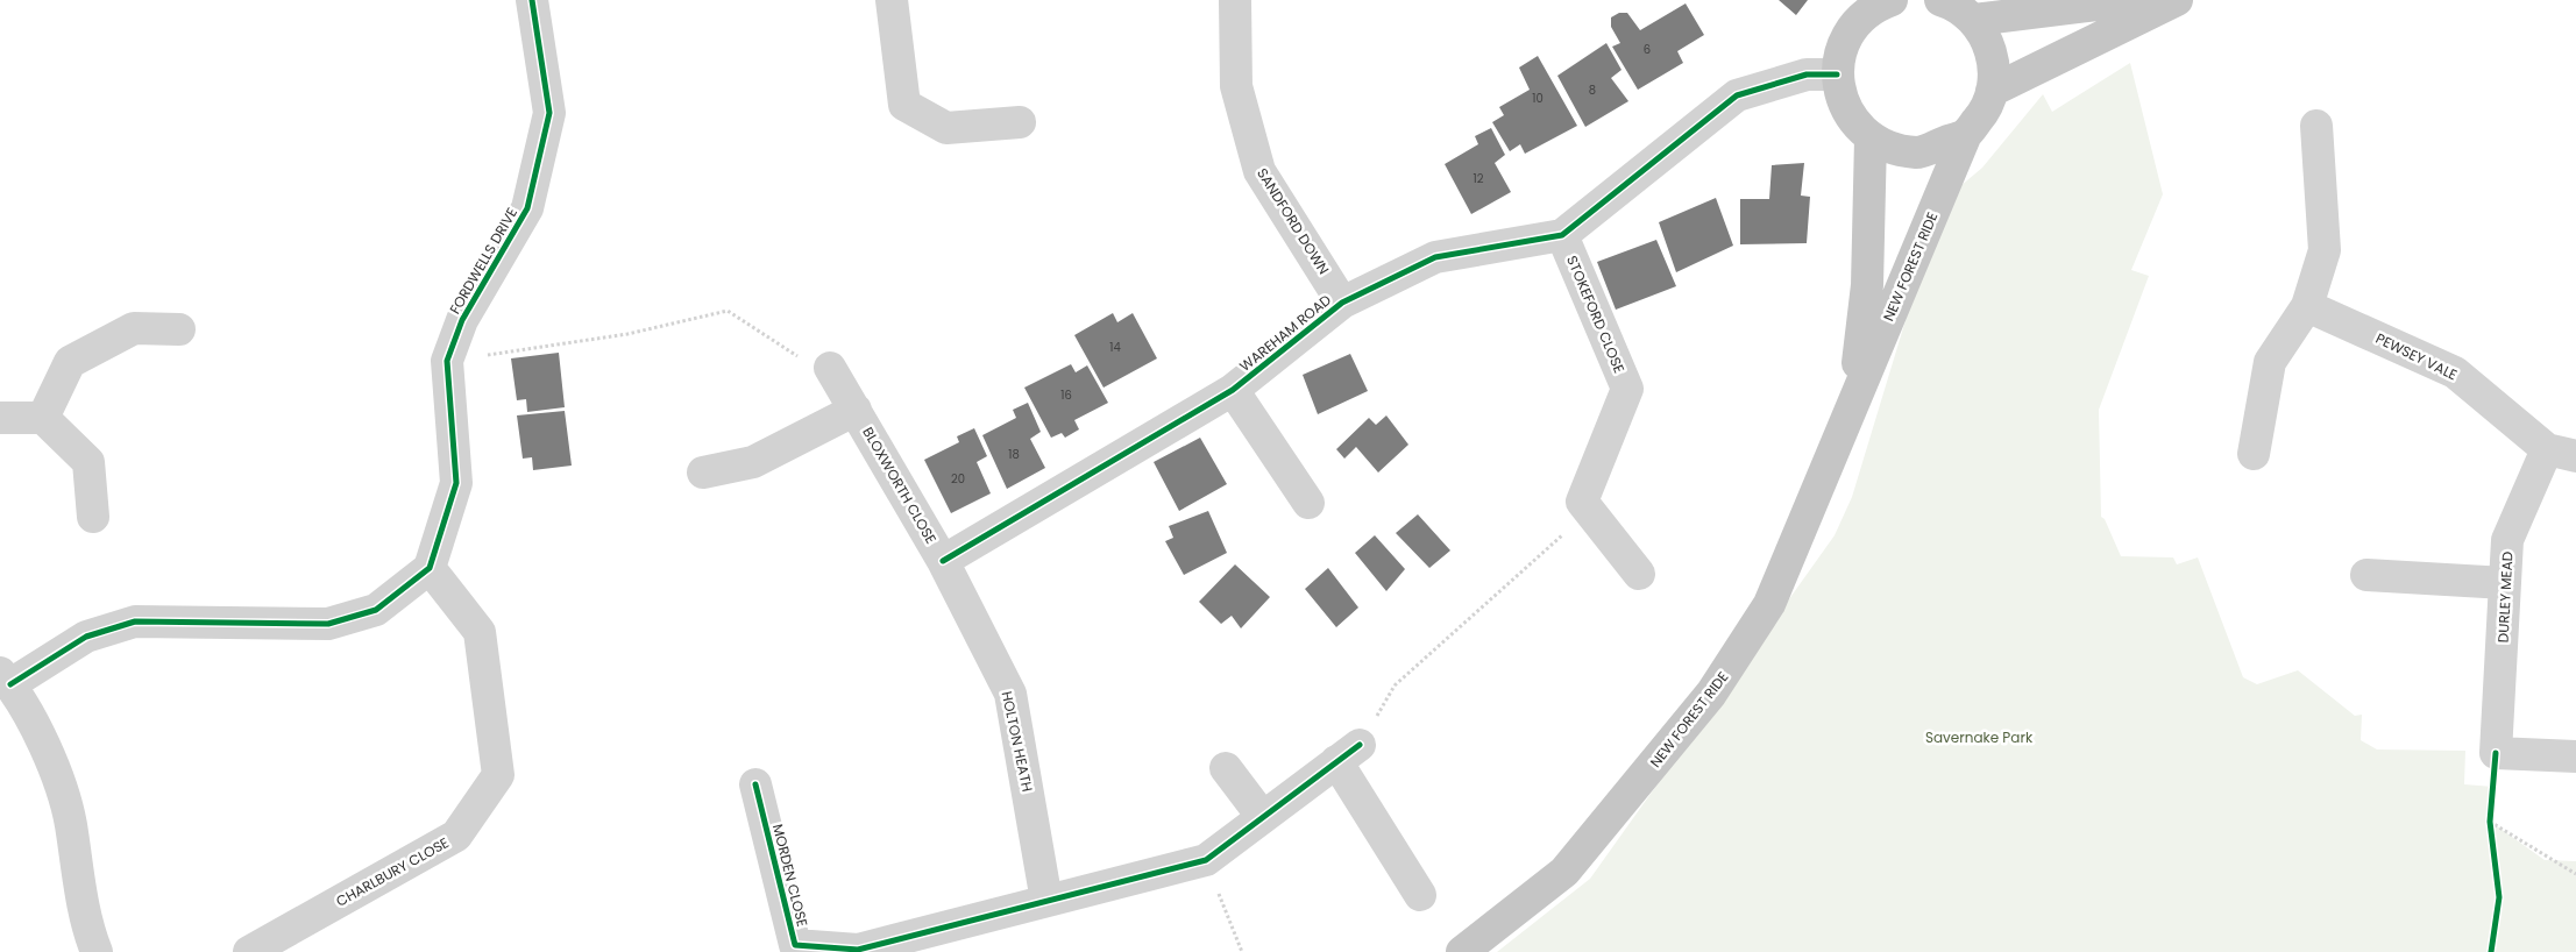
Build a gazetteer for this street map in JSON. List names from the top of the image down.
{
  "streets": {
    "main road": ["NEW FOREST RIDE"],
    "street": [
      "SANDFORD DOWN",
      "FORDWELLS DRIVE",
      "STOKEFORD CLOSE",
      "WAREHAM ROAD",
      "PEWSEY VALE",
      "BLOXWORTH CLOSE",
      "DURLEY MEAD",
      "HOLTON HEATH",
      "CHARLBURY CLOSE",
      "MORDEN CLOSE"
    ]
  },
  "crossings": [
    ["SANDFORD DOWN", "WAREHAM ROAD"],
    ["FORDWELLS DRIVE", "CHARLBURY CLOSE"],
    ["NEW FOREST RIDE", "WAREHAM ROAD"],
    ["STOKEFORD CLOSE", "WAREHAM ROAD"],
    ["WAREHAM ROAD", "BLOXWORTH CLOSE"],
    ["WAREHAM ROAD", "HOLTON HEATH"],
    ["PEWSEY VALE", "DURLEY MEAD"],
    ["BLOXWORTH CLOSE", "HOLTON HEATH"],
    ["HOLTON HEATH", "MORDEN CLOSE"]
  ],
  "parks": ["Savernake Park"],
  "house_numbers": [
    "6",
    "8",
    "10",
    "12",
    "14",
    "16",
    "18",
    "20"
  ]
}
